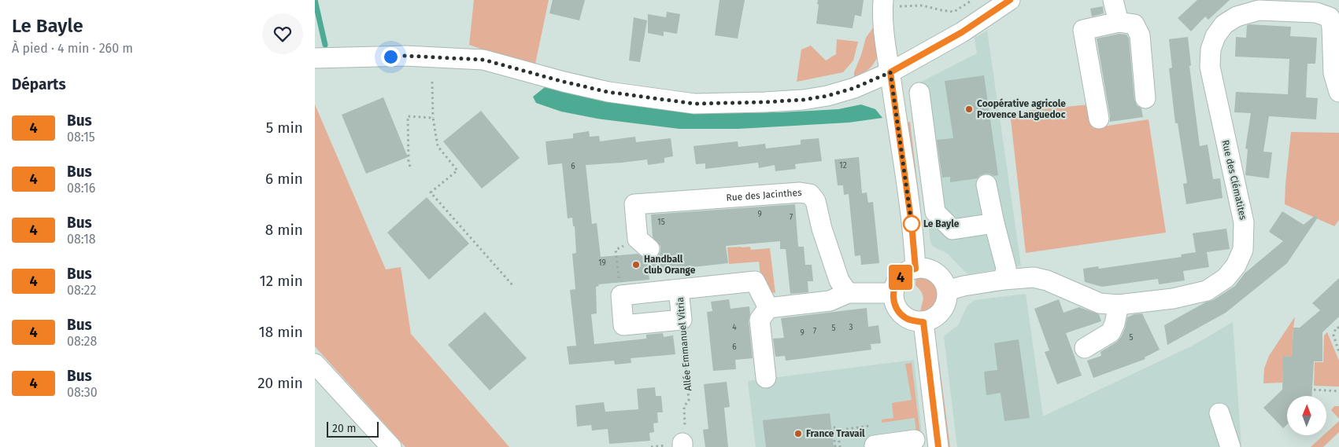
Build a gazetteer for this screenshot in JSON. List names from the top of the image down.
{
  "streets": {
    "street": ["Rue des Clématites", "Rue des Jacinthes", "Allée Emmanuel Vitria"]
  },
  "places": [
    "Coopérative agricole Provence Languedoc",
    "Le Bayle",
    "Handball club Orange",
    "France Travail"
  ],
  "lines": ["bus line 4"],
  "house_numbers": [
    "12",
    "6",
    "9",
    "7",
    "15",
    "19",
    "4",
    "3",
    "5",
    "7",
    "9",
    "5",
    "6"
  ],
  "scale_bar": "20 m",
  "north": "top",
  "page": {
    "heading": [
      ["Le Bayle", "À pied · 4 min · 260 m"],
      "Départs"
    ],
    "on_map": "4",
    "list": [
      {
        "mark": "4",
        "name": "Bus",
        "note": "08:15",
        "value": "5 min"
      },
      {
        "mark": "4",
        "name": "Bus",
        "note": "08:16",
        "value": "6 min"
      },
      {
        "mark": "4",
        "name": "Bus",
        "note": "08:18",
        "value": "8 min"
      },
      {
        "mark": "4",
        "name": "Bus",
        "note": "08:22",
        "value": "12 min"
      },
      {
        "mark": "4",
        "name": "Bus",
        "note": "08:28",
        "value": "18 min"
      },
      {
        "mark": "4",
        "name": "Bus",
        "note": "08:30",
        "value": "20 min"
      }
    ],
    "scale": "20 m"
  }
}
